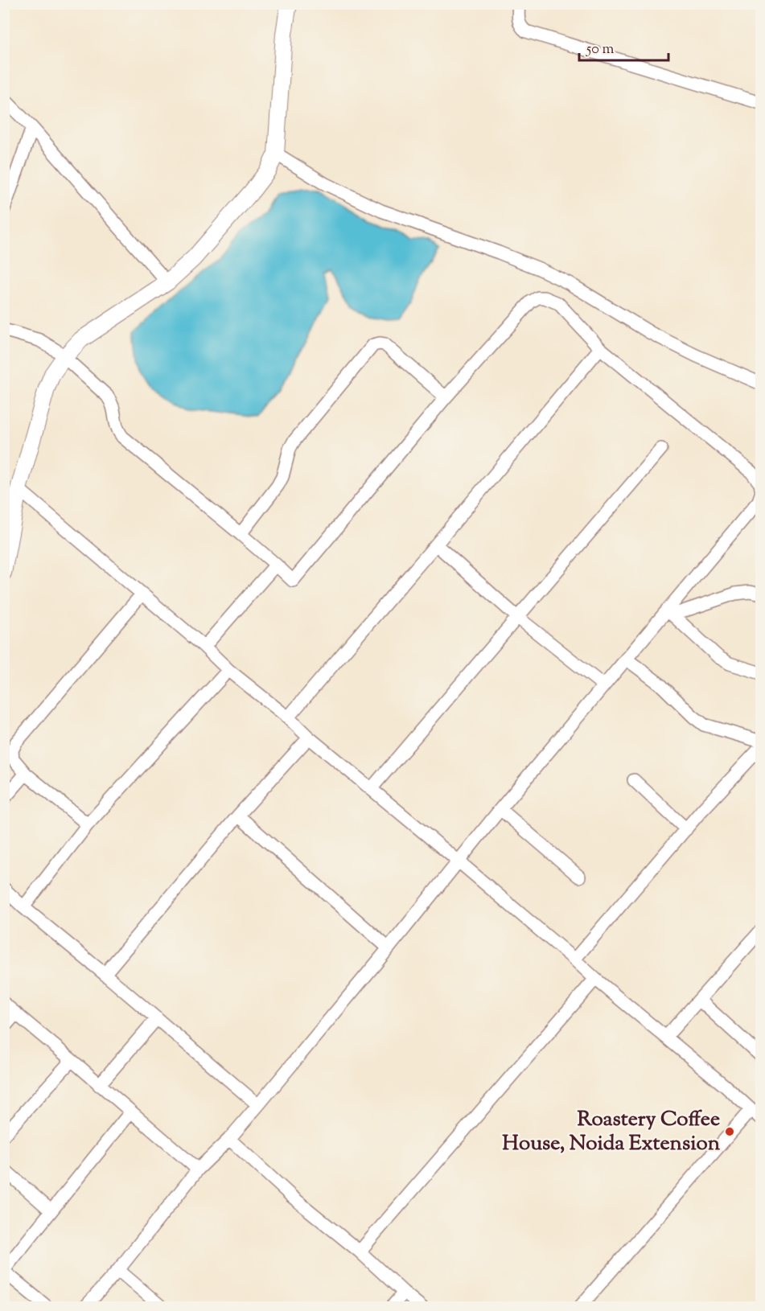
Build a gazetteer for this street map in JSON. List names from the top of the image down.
{
  "places": ["Roastery Coffee House, Noida Extension"],
  "scale_bar": "50 m"
}
